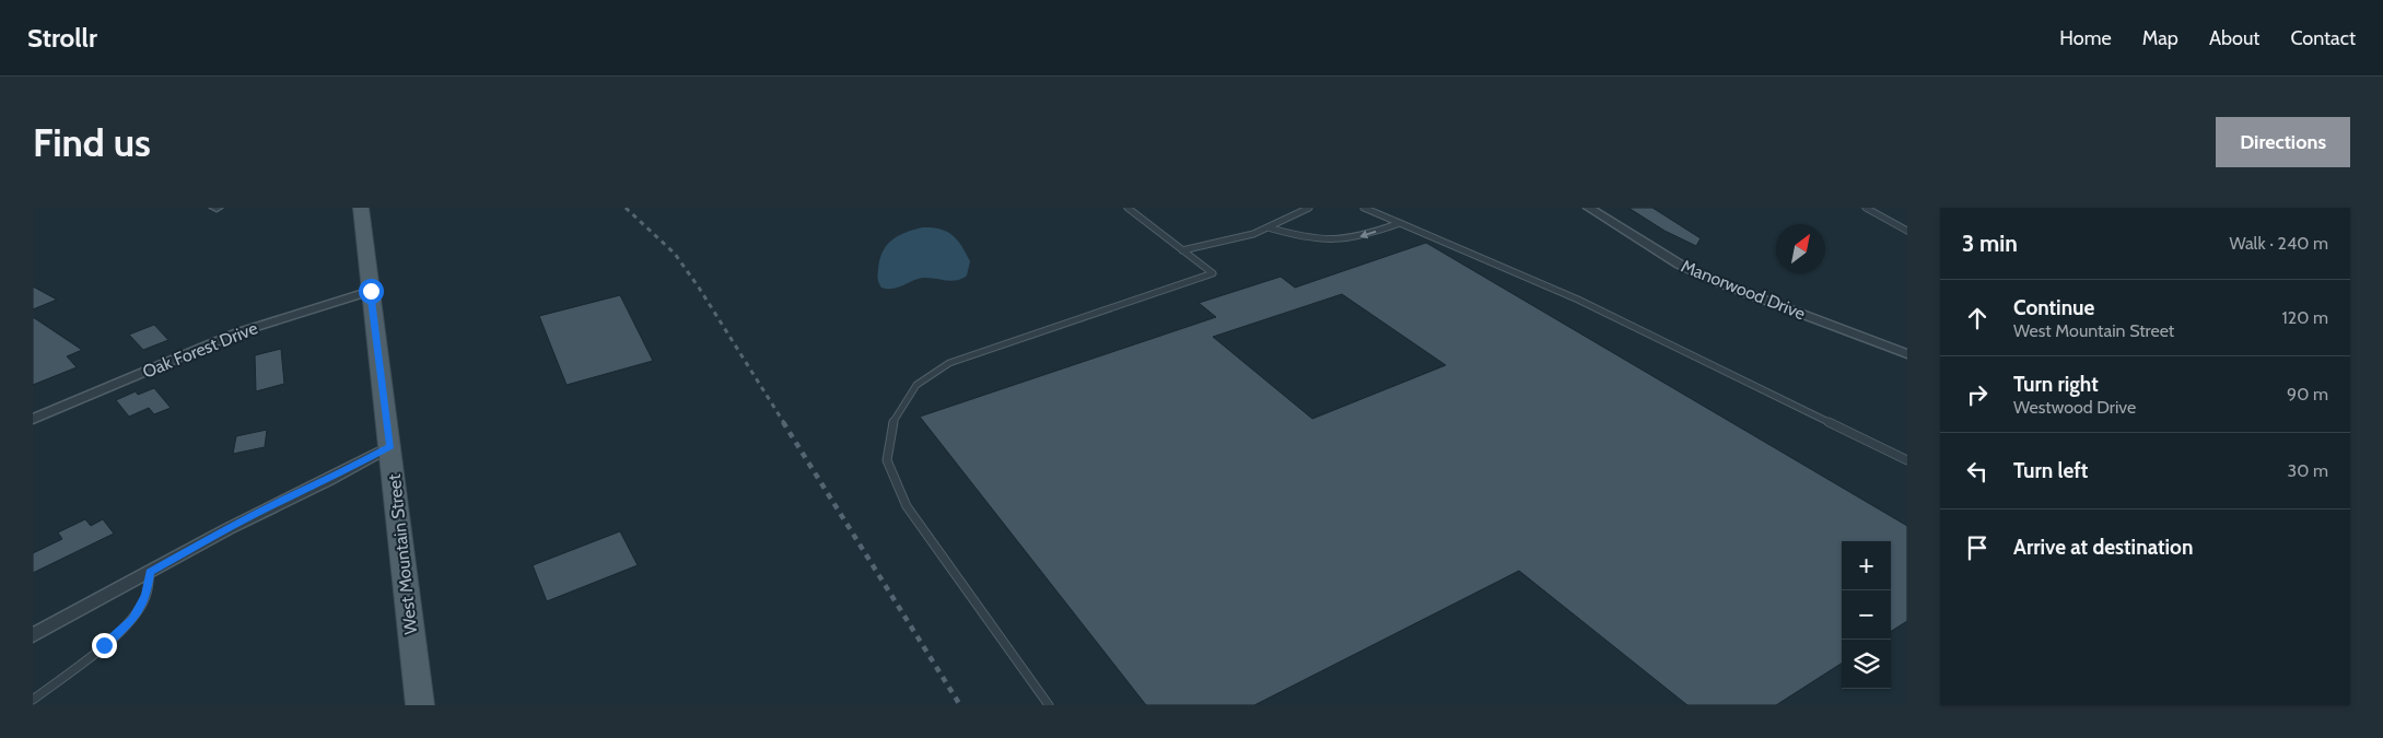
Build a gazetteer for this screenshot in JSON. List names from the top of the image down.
{
  "streets": {
    "main road": ["West Mountain Street"],
    "street": ["Manorwood Drive", "Oak Forest Drive"]
  },
  "crossings": [
    ["Oak Forest Drive", "West Mountain Street"]
  ],
  "north": "top right",
  "page": {
    "header": "Strollr",
    "nav": [
      "Home",
      "Map",
      "About",
      "Contact"
    ],
    "buttons": "Directions",
    "title": "Find us",
    "heading": ["3 min", "Walk · 240 m"],
    "list": [
      ["Continue", "West Mountain Street", "120 m"],
      ["Turn right", "Westwood Drive", "90 m"],
      ["Turn left", "30 m"],
      "Arrive at destination"
    ],
    "map_buttons": ["+", "−"]
  }
}
